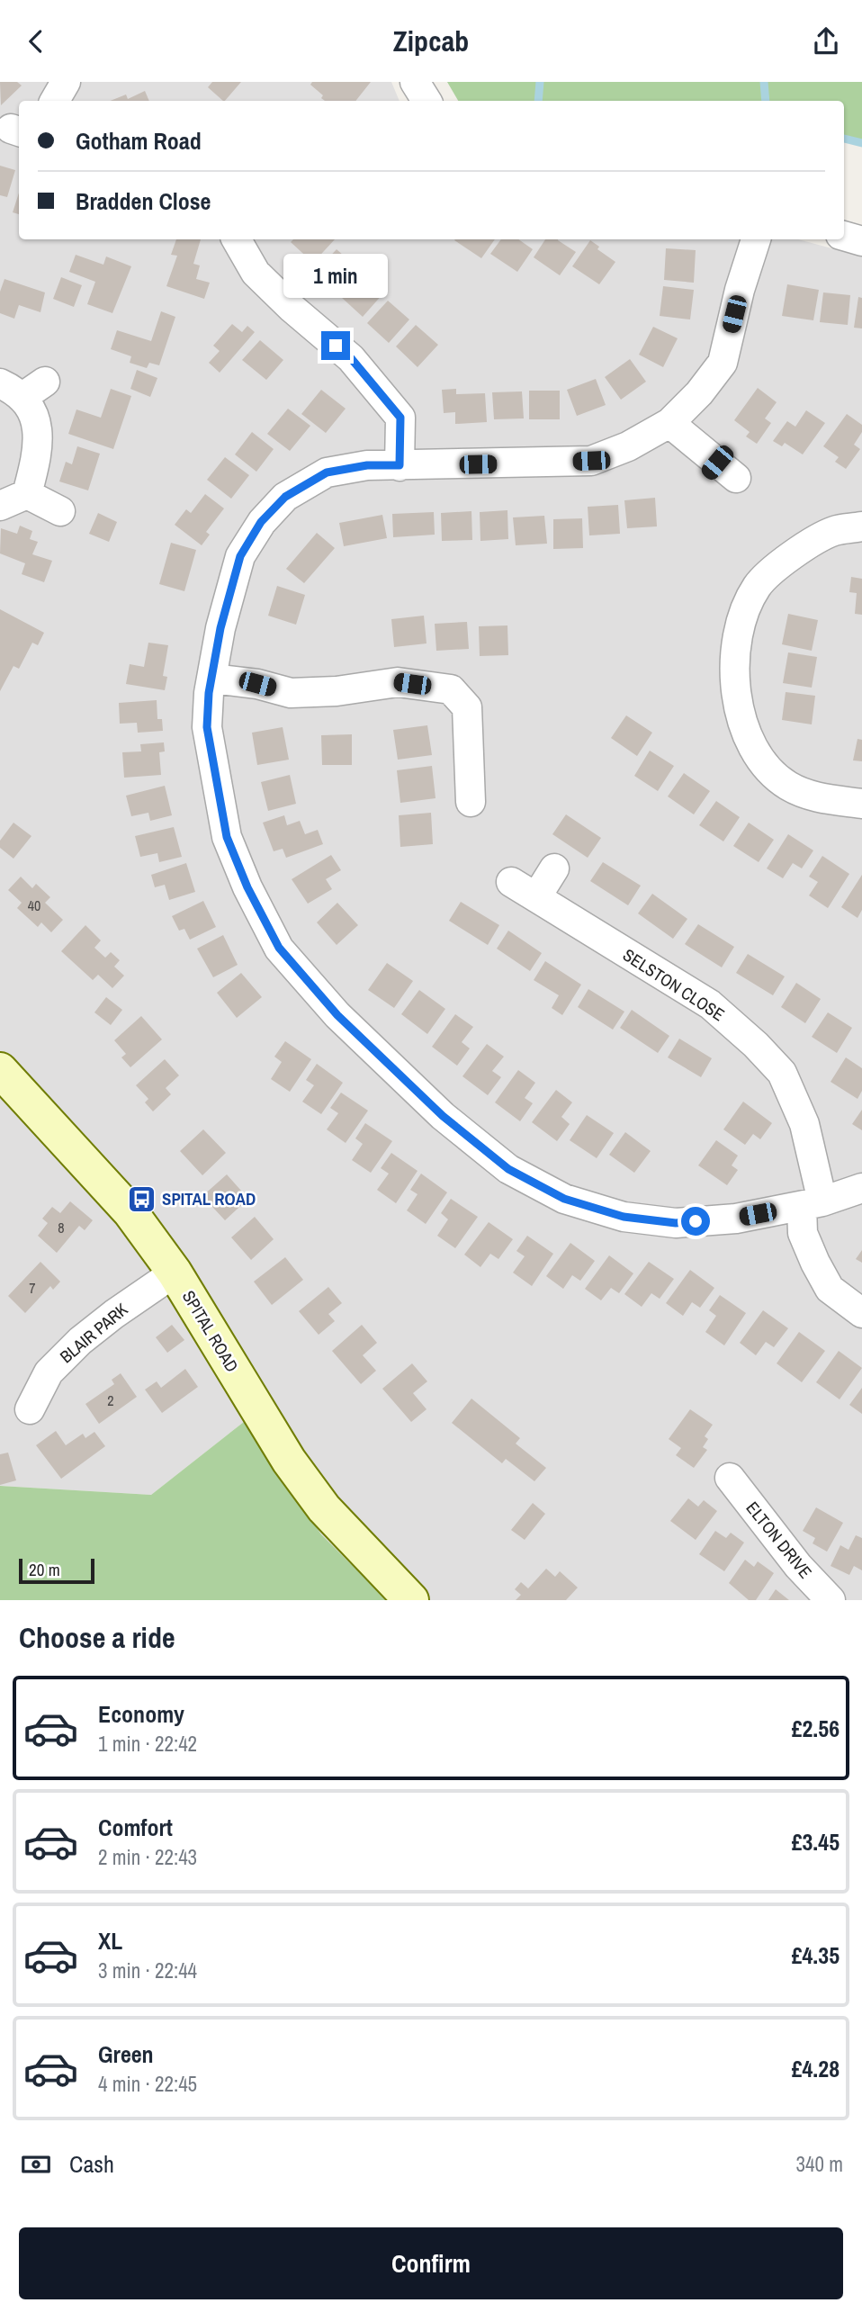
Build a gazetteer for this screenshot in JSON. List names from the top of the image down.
{
  "streets": {
    "main road": ["SPITAL ROAD"],
    "street": ["SELSTON CLOSE", "BLAIR PARK", "ELTON DRIVE"]
  },
  "crossings": [
    ["SPITAL ROAD", "BLAIR PARK"]
  ],
  "places": {
    "bus stop": ["SPITAL ROAD"]
  },
  "house_numbers": [
    "40",
    "8",
    "7",
    "2"
  ],
  "scale_bar": "20 m",
  "page": {
    "header": "Zipcab",
    "banner": ["Gotham Road", "Bradden Close"],
    "bubble": "1 min",
    "scale": "20 m",
    "heading": "Choose a ride",
    "list": [
      {
        "name": "Economy",
        "note": "1 min · 22:42",
        "value": "£2.56"
      },
      {
        "name": "Comfort",
        "note": "2 min · 22:43",
        "value": "£3.45"
      },
      {
        "name": "XL",
        "note": "3 min · 22:44",
        "value": "£4.35"
      },
      {
        "name": "Green",
        "note": "4 min · 22:45",
        "value": "£4.28"
      }
    ],
    "pay": ["Cash", "340 m"],
    "buttons": "Confirm"
  }
}
